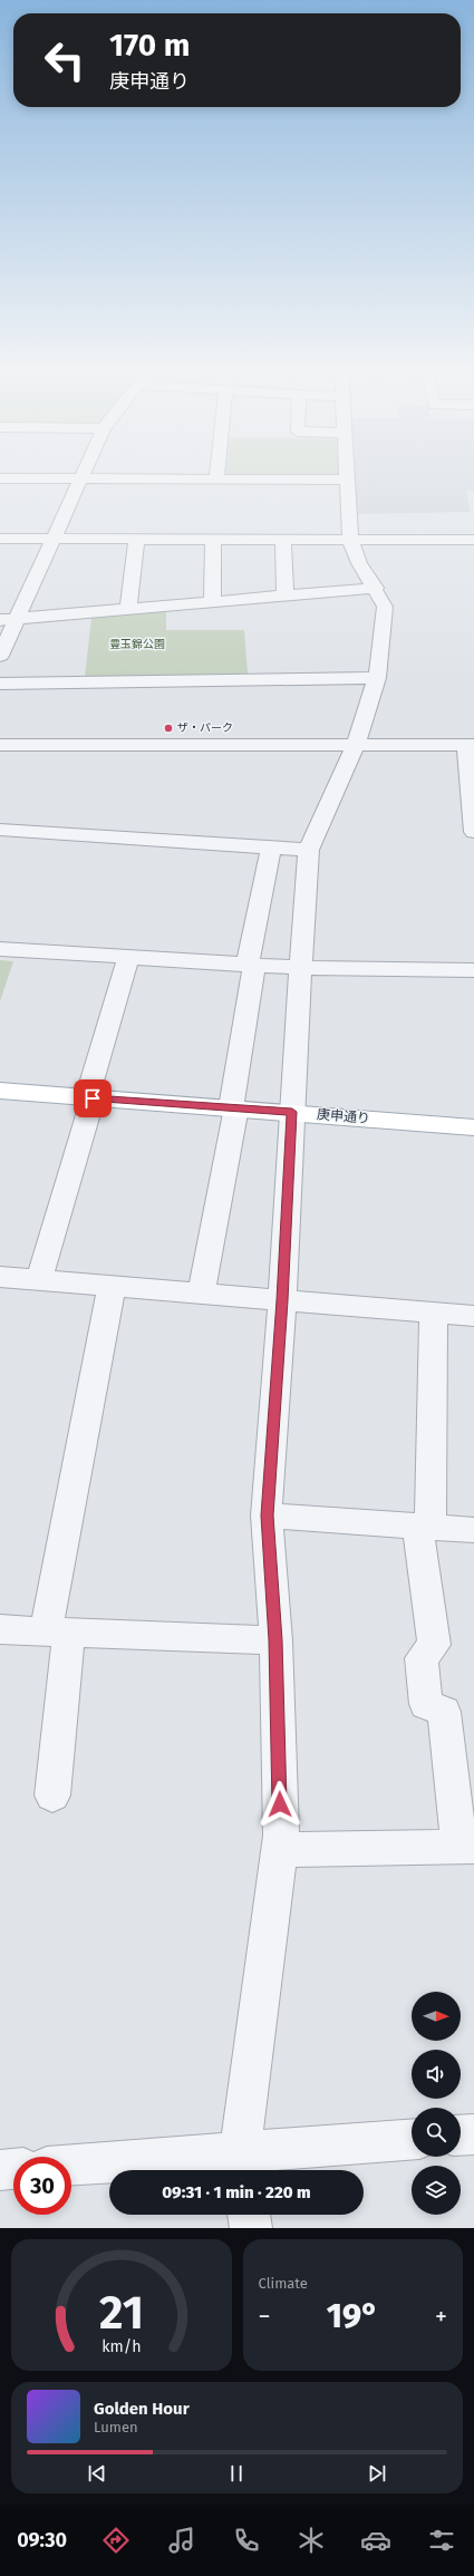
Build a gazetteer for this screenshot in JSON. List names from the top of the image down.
{
  "streets": {
    "main road": ["庚申通り"]
  },
  "parks": ["豊玉錦公園"],
  "places": ["ザ・パーク"],
  "north": "right",
  "page": {
    "turn": ["170 m", "庚申通り"],
    "limit": "30",
    "trip": "09:31 · 1 min · 220 m",
    "tile": "Climate",
    "heat": ["−", "19°", "+"],
    "song": ["Golden Hour", "Lumen"],
    "tabs": "09:30",
    "gauge": ["21", "km/h"]
  }
}
